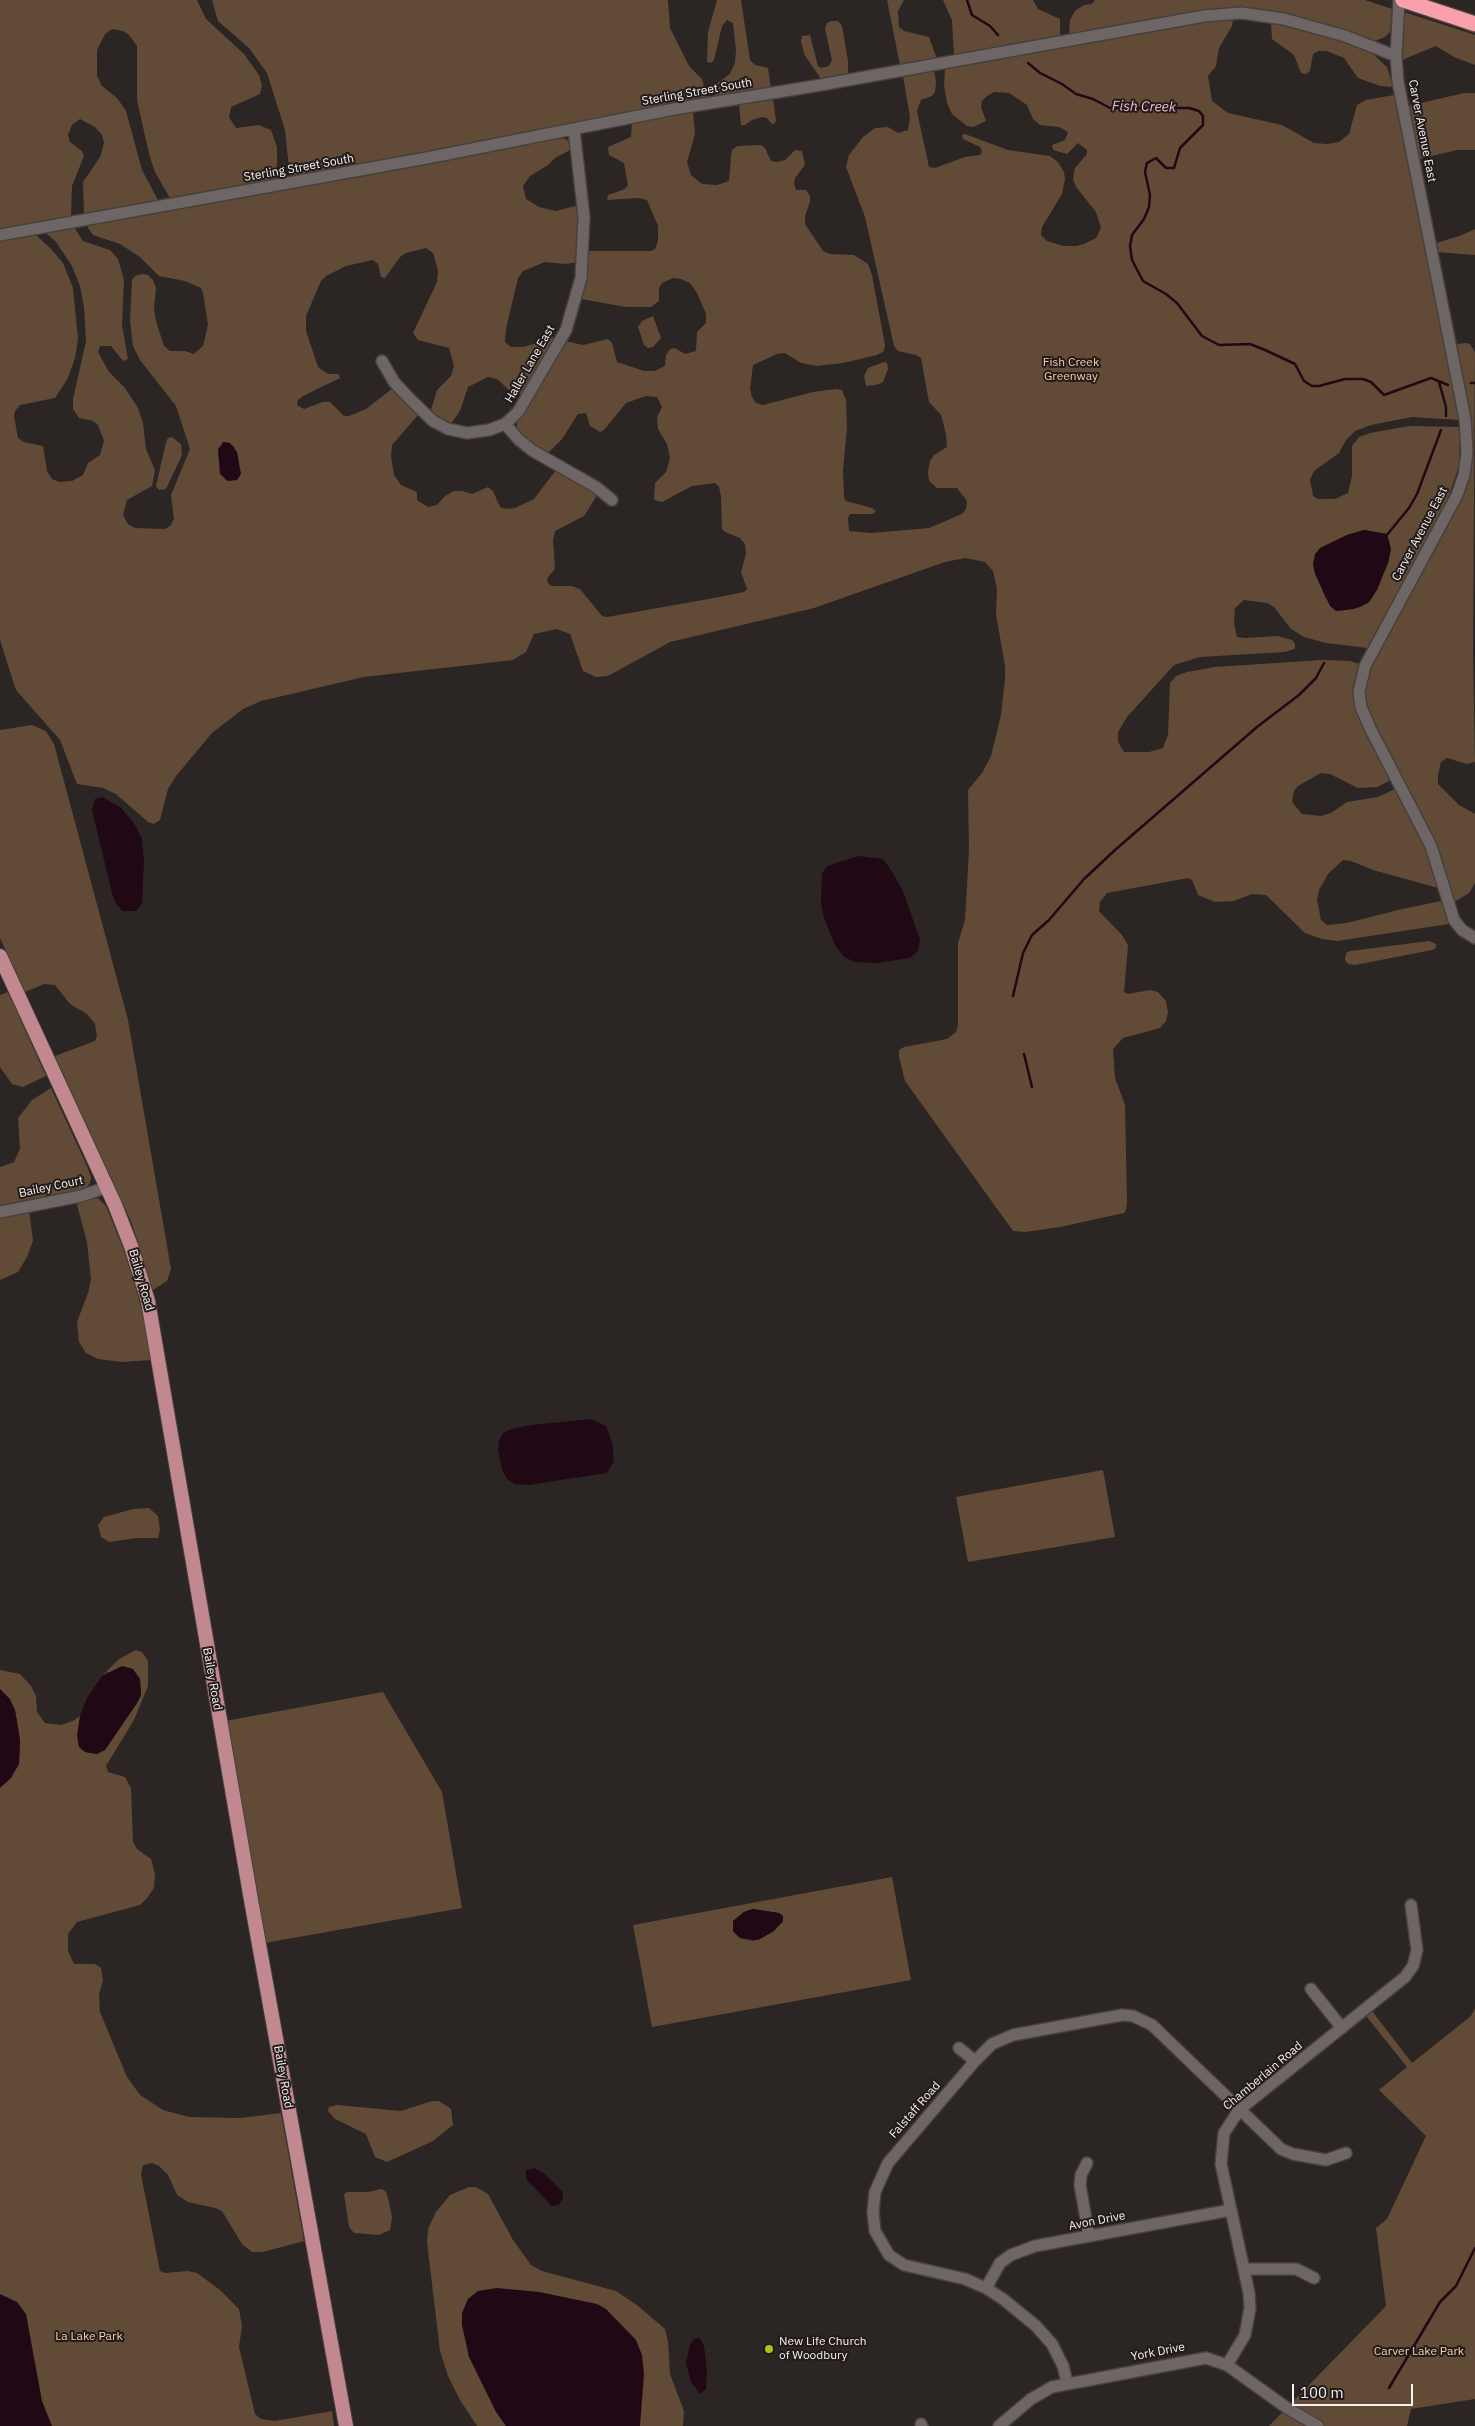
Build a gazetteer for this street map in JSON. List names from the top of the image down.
{
  "streets": {
    "main road": ["Bailey Road"],
    "street": [
      "Sterling Street South",
      "Carver Avenue East",
      "Haller Lane East",
      "Bailey Court",
      "Chamberlain Road",
      "Falstaff Road",
      "Avon Drive",
      "York Drive"
    ]
  },
  "crossings": [
    ["Sterling Street South", "Carver Avenue East"],
    ["Sterling Street South", "Haller Lane East"],
    ["Bailey Court", "Bailey Road"],
    ["Chamberlain Road", "Falstaff Road"],
    ["Chamberlain Road", "Avon Drive"],
    ["Chamberlain Road", "York Drive"],
    ["Falstaff Road", "Avon Drive"],
    ["Falstaff Road", "York Drive"]
  ],
  "water": ["Fish Creek"],
  "parks": ["Fish Creek Greenway", "La Lake Park", "Carver Lake Park"],
  "places": ["New Life Church of Woodbury"],
  "scale_bar": "100 m"
}
